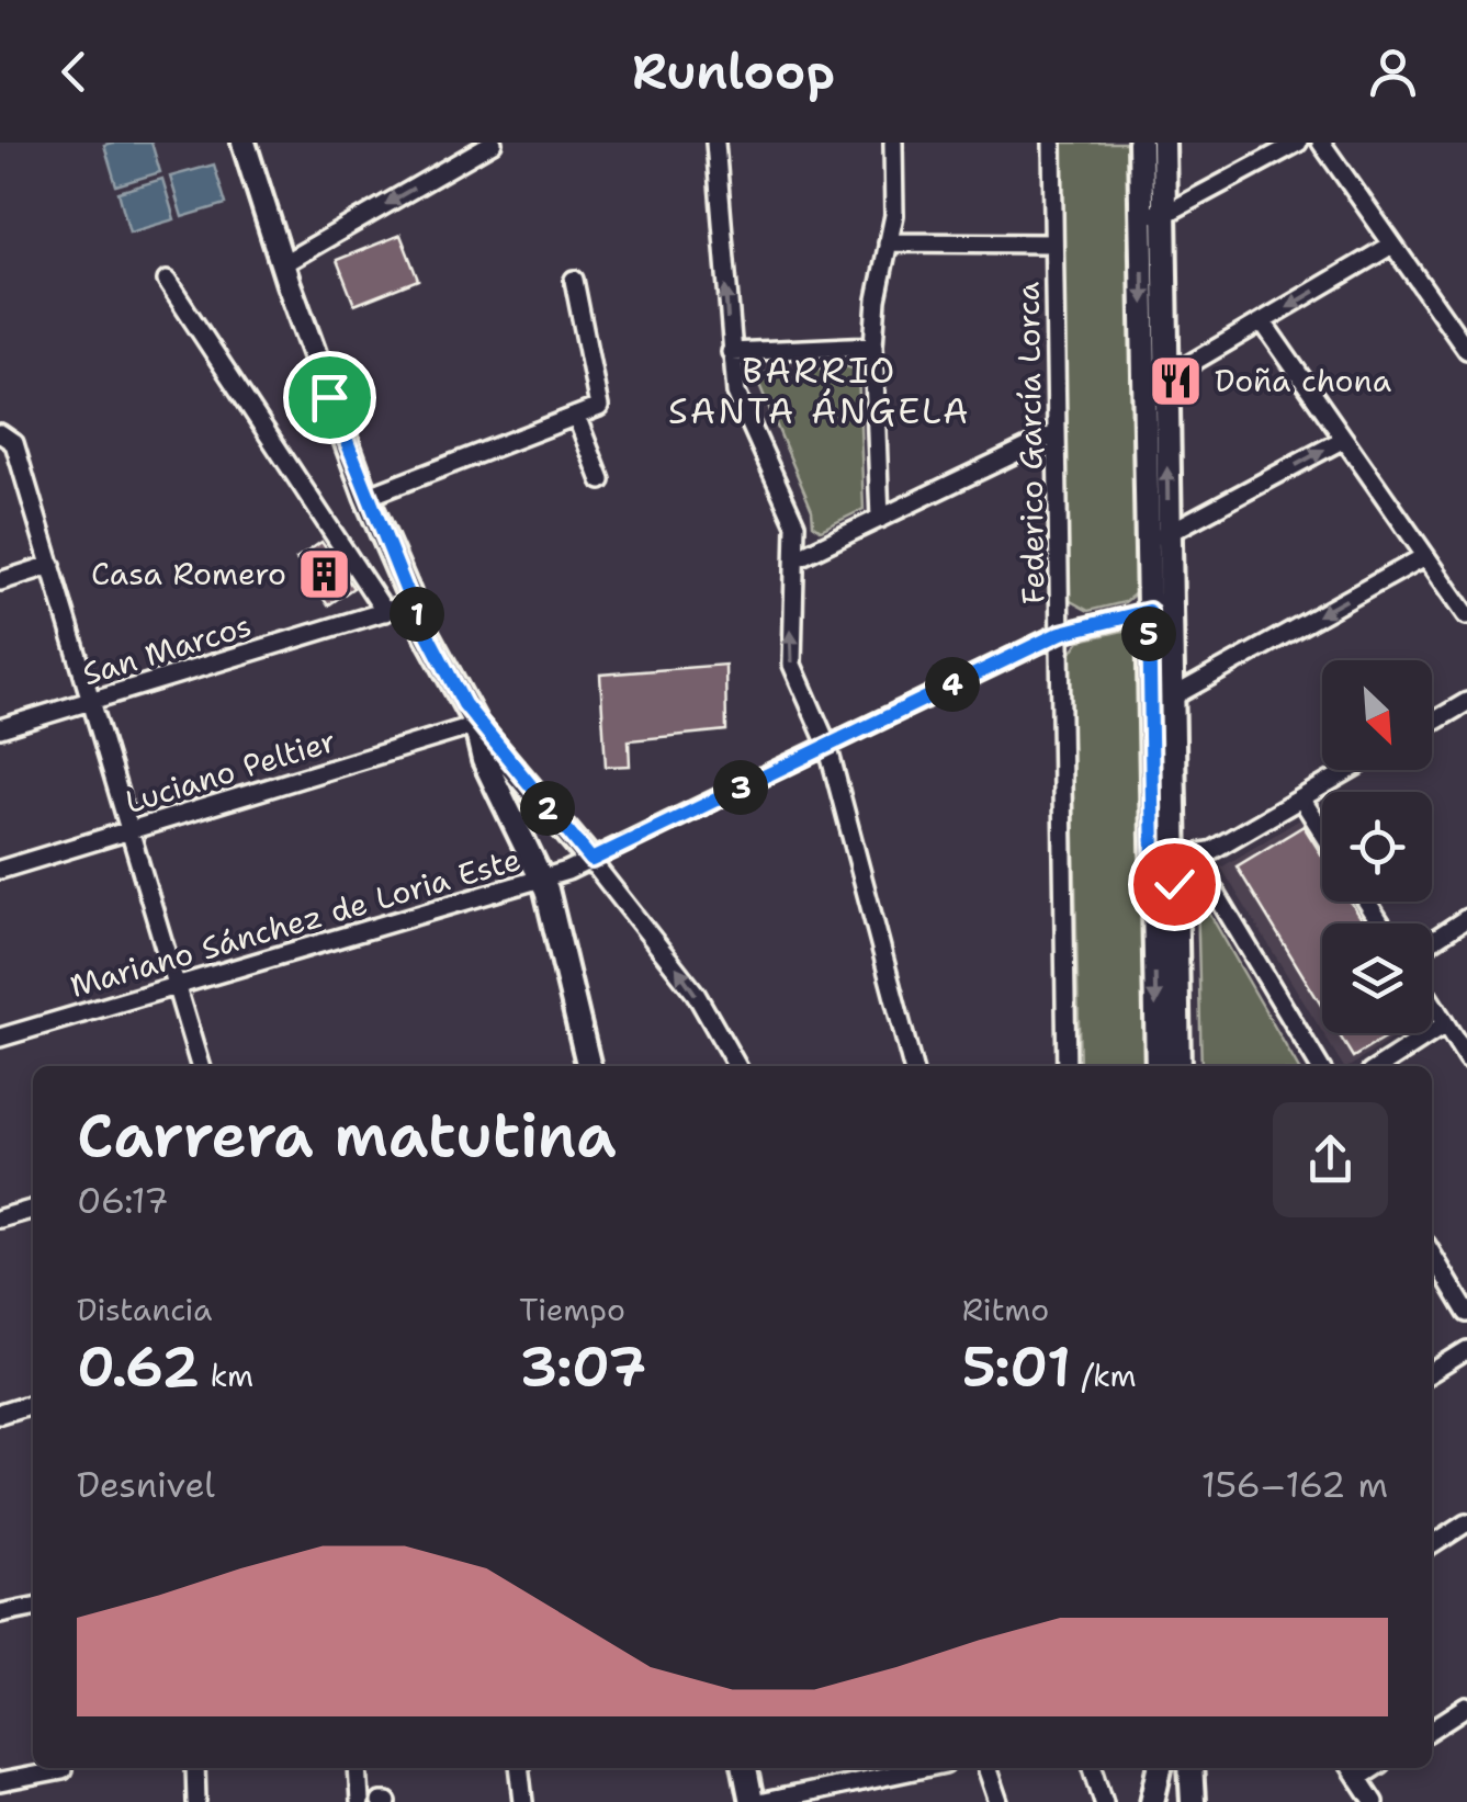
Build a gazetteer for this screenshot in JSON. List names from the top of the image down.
{
  "streets": {
    "street": [
      "Federico García Lorca",
      "San Marcos",
      "Luciano Peltier",
      "Mariano Sánchez de Loria Este"
    ]
  },
  "crossings": [
    ["Federico García Lorca", "Mariano Sánchez de Loria Este"]
  ],
  "districts": ["BARRIO SANTA ÁNGELA"],
  "places": {
    "restaurant": ["Doña chona"],
    "building": ["Casa Romero"]
  },
  "north": "bottom right",
  "page": {
    "header": "Runloop",
    "pins": [
      "1",
      "5",
      "4",
      "3",
      "2"
    ],
    "heading": ["Carrera matutina", "06:17"],
    "stats": [
      ["Distancia", "0.62 km"],
      ["Tiempo", "3:07"],
      ["Ritmo", "5:01 /km"]
    ],
    "chart": ["Desnivel", "156–162 m"]
  }
}
